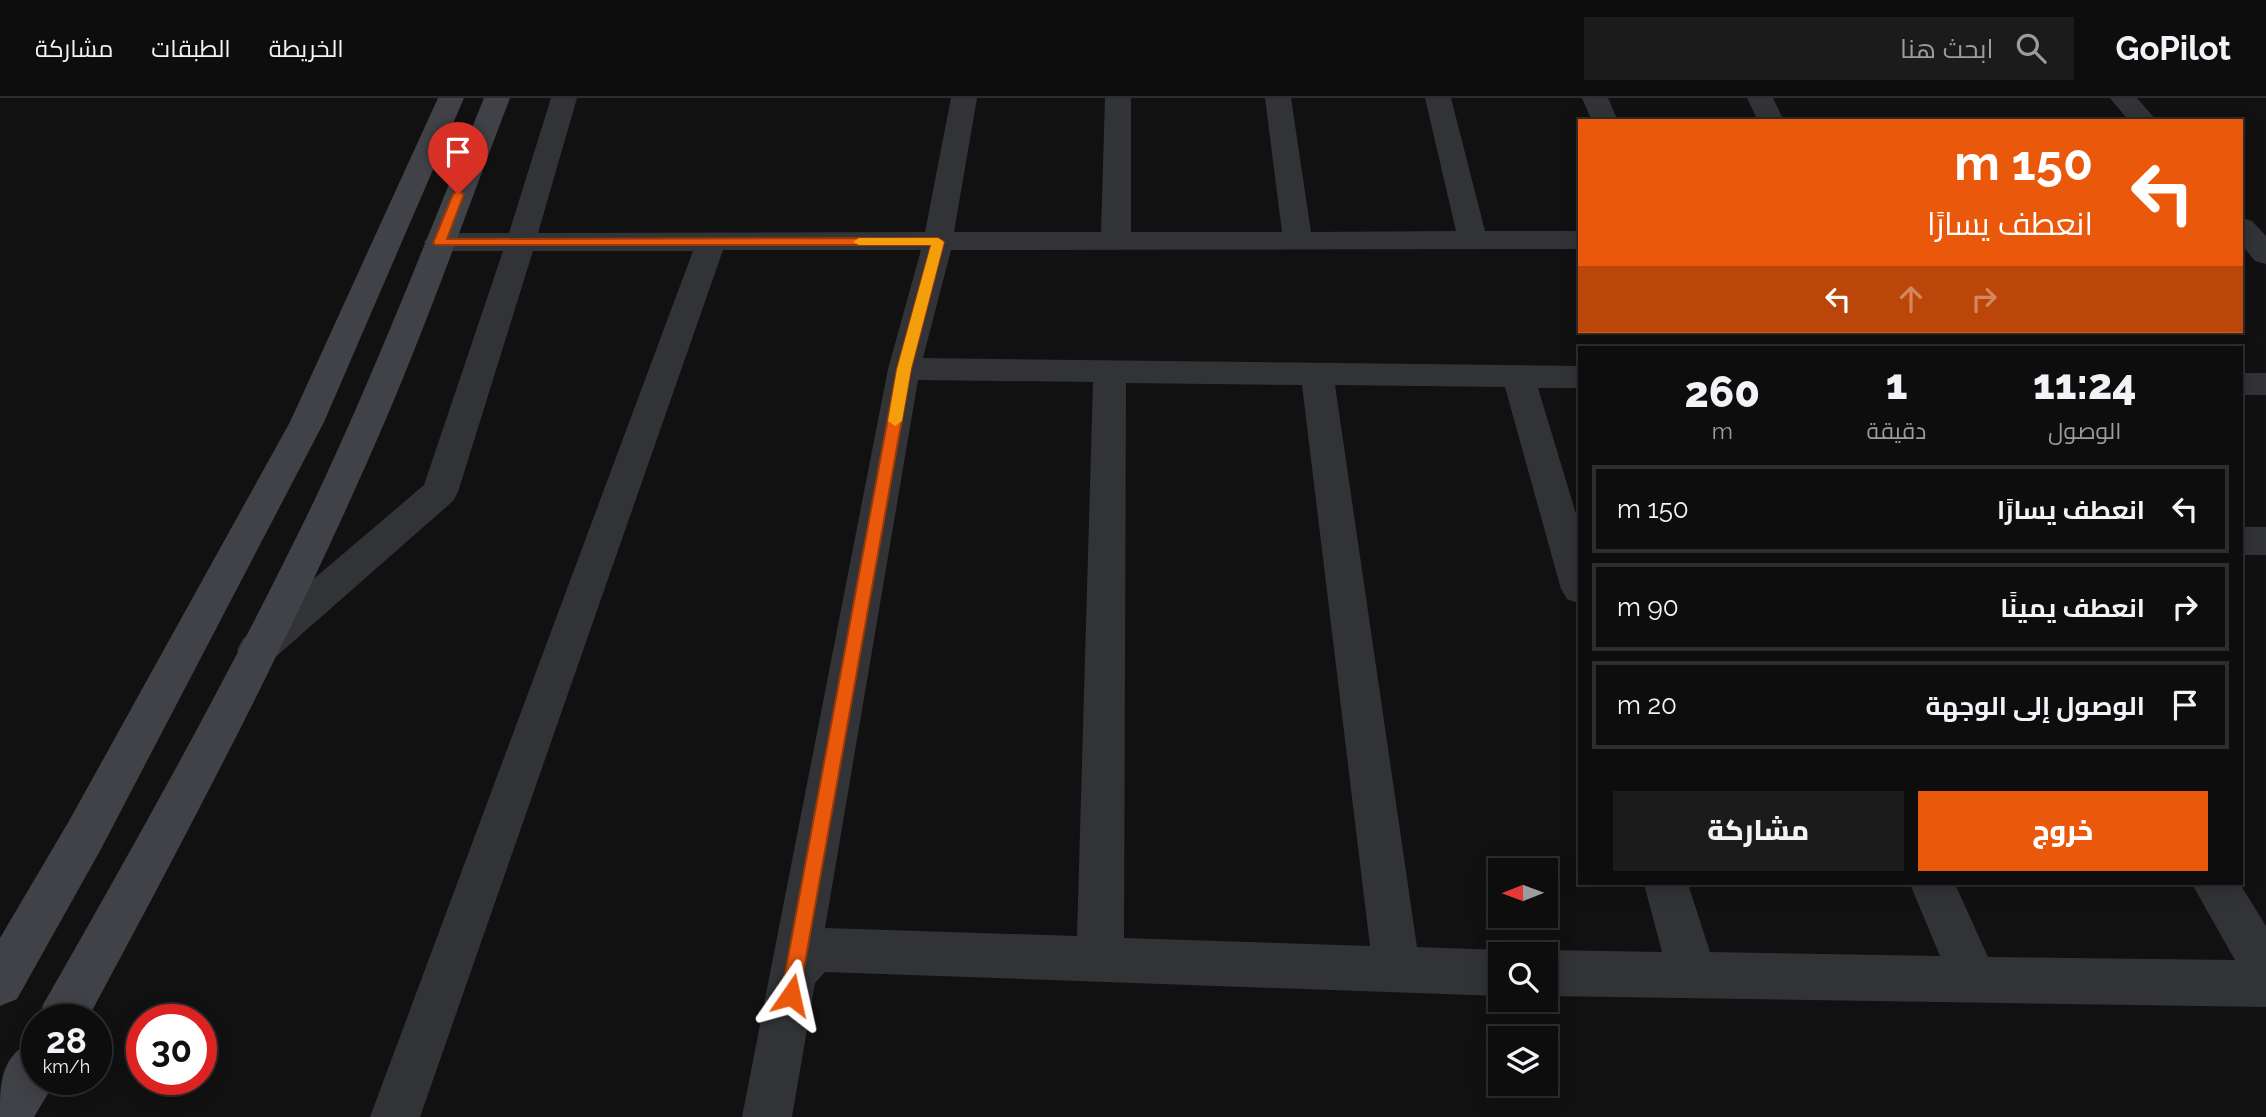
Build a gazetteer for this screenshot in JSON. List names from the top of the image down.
{
  "north": "left",
  "page": {
    "header": "GoPilot",
    "search": "ابحث هنا",
    "nav": ["الخريطة", "الطبقات", "مشاركة"],
    "turn": ["150 m", "انعطف يسارًا"],
    "eta": [
      "11:24",
      "الوصول",
      "1",
      "دقيقة",
      "260",
      "m"
    ],
    "list": [
      {
        "name": "انعطف يسارًا",
        "value": "150 m"
      },
      {
        "name": "انعطف يمينًا",
        "value": "90 m"
      },
      {
        "name": "الوصول إلى الوجهة",
        "value": "20 m"
      }
    ],
    "buttons": ["خروج", "مشاركة"],
    "speed": "28 km/h",
    "limit": "30"
  }
}
